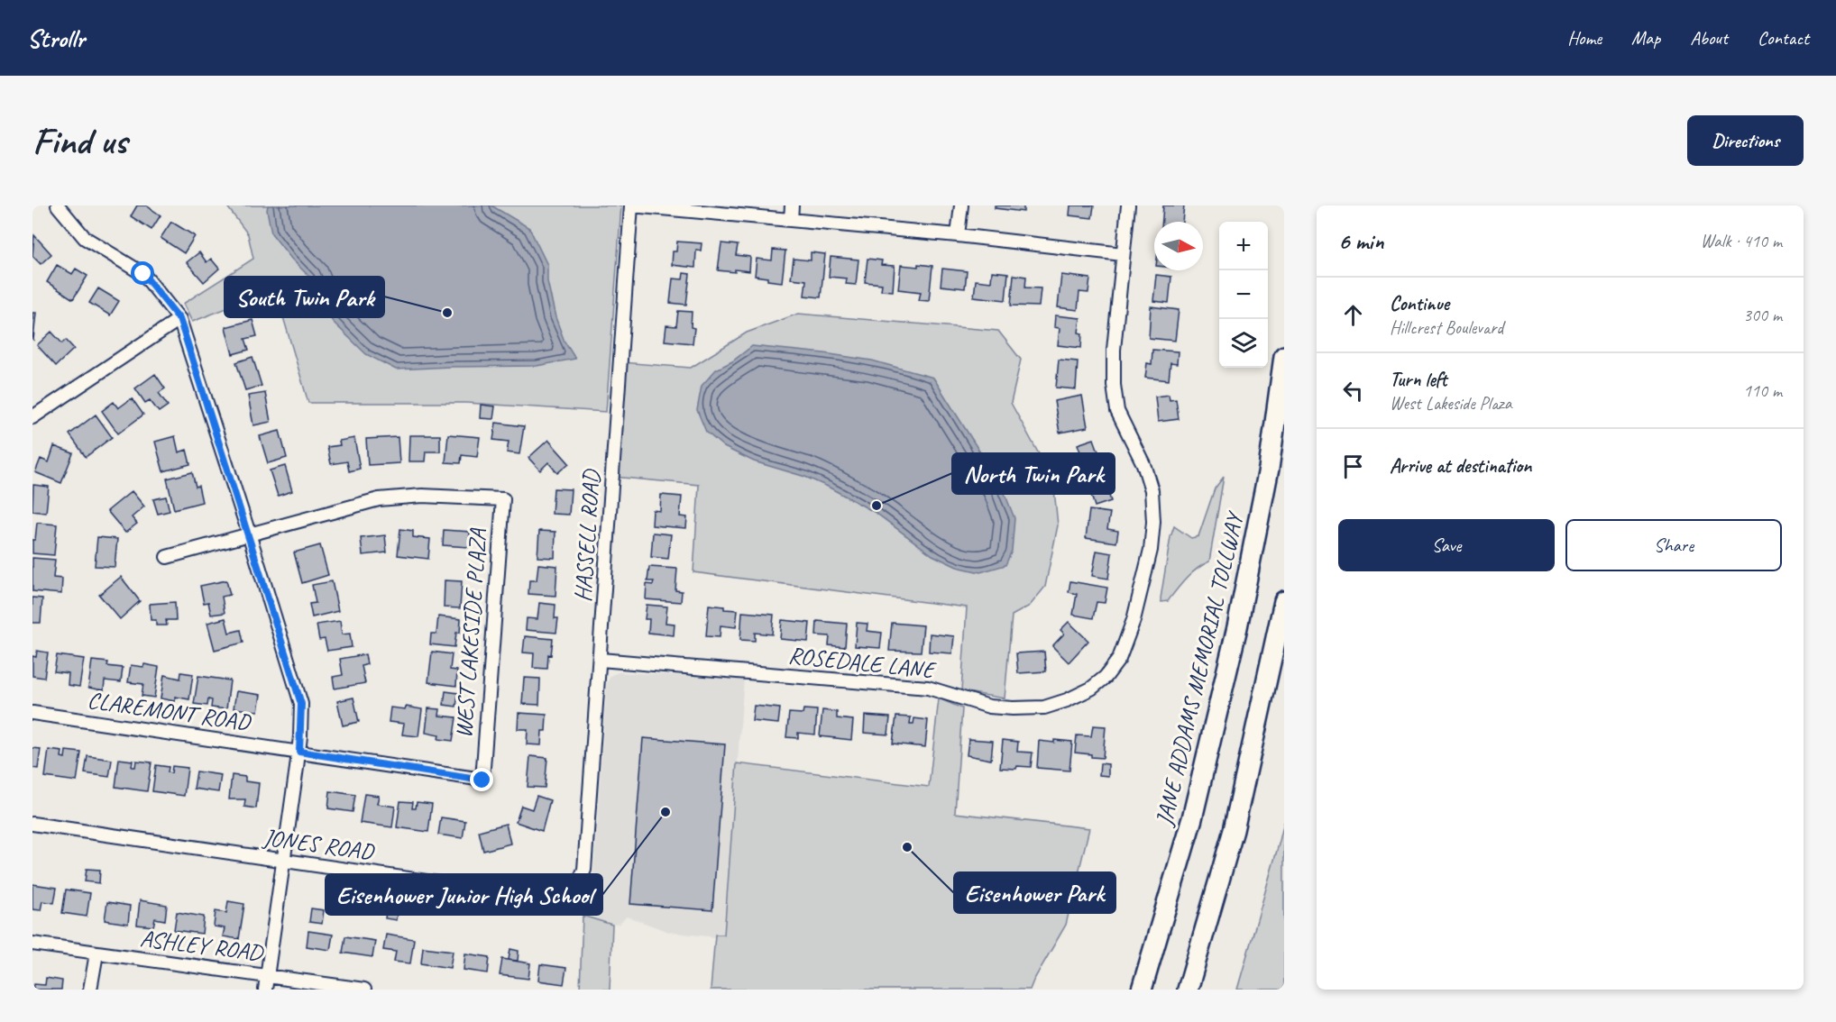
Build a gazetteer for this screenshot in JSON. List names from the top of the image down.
{
  "streets": {
    "highway": ["JANE ADDAMS MEMORIAL TOLLWAY"],
    "street": [
      "HASSELL ROAD",
      "WEST LAKESIDE PLAZA",
      "ROSEDALE LANE",
      "CLAREMONT ROAD",
      "JONES ROAD",
      "ASHLEY ROAD"
    ]
  },
  "crossings": [
    ["HASSELL ROAD", "ROSEDALE LANE"],
    ["HASSELL ROAD", "JONES ROAD"],
    ["WEST LAKESIDE PLAZA", "CLAREMONT ROAD"]
  ],
  "places": [
    "South Twin Park",
    "North Twin Park",
    "Eisenhower Junior High School",
    "Eisenhower Park"
  ],
  "north": "right",
  "page": {
    "header": "Strollr",
    "nav": [
      "Home",
      "Map",
      "About",
      "Contact"
    ],
    "buttons": [
      "Directions",
      ["Save", "Share"]
    ],
    "title": "Find us",
    "heading": ["6 min", "Walk · 410 m"],
    "map_buttons": ["+", "−"],
    "list": [
      ["Continue", "Hillcrest Boulevard", "300 m"],
      ["Turn left", "West Lakeside Plaza", "110 m"],
      "Arrive at destination"
    ]
  }
}
